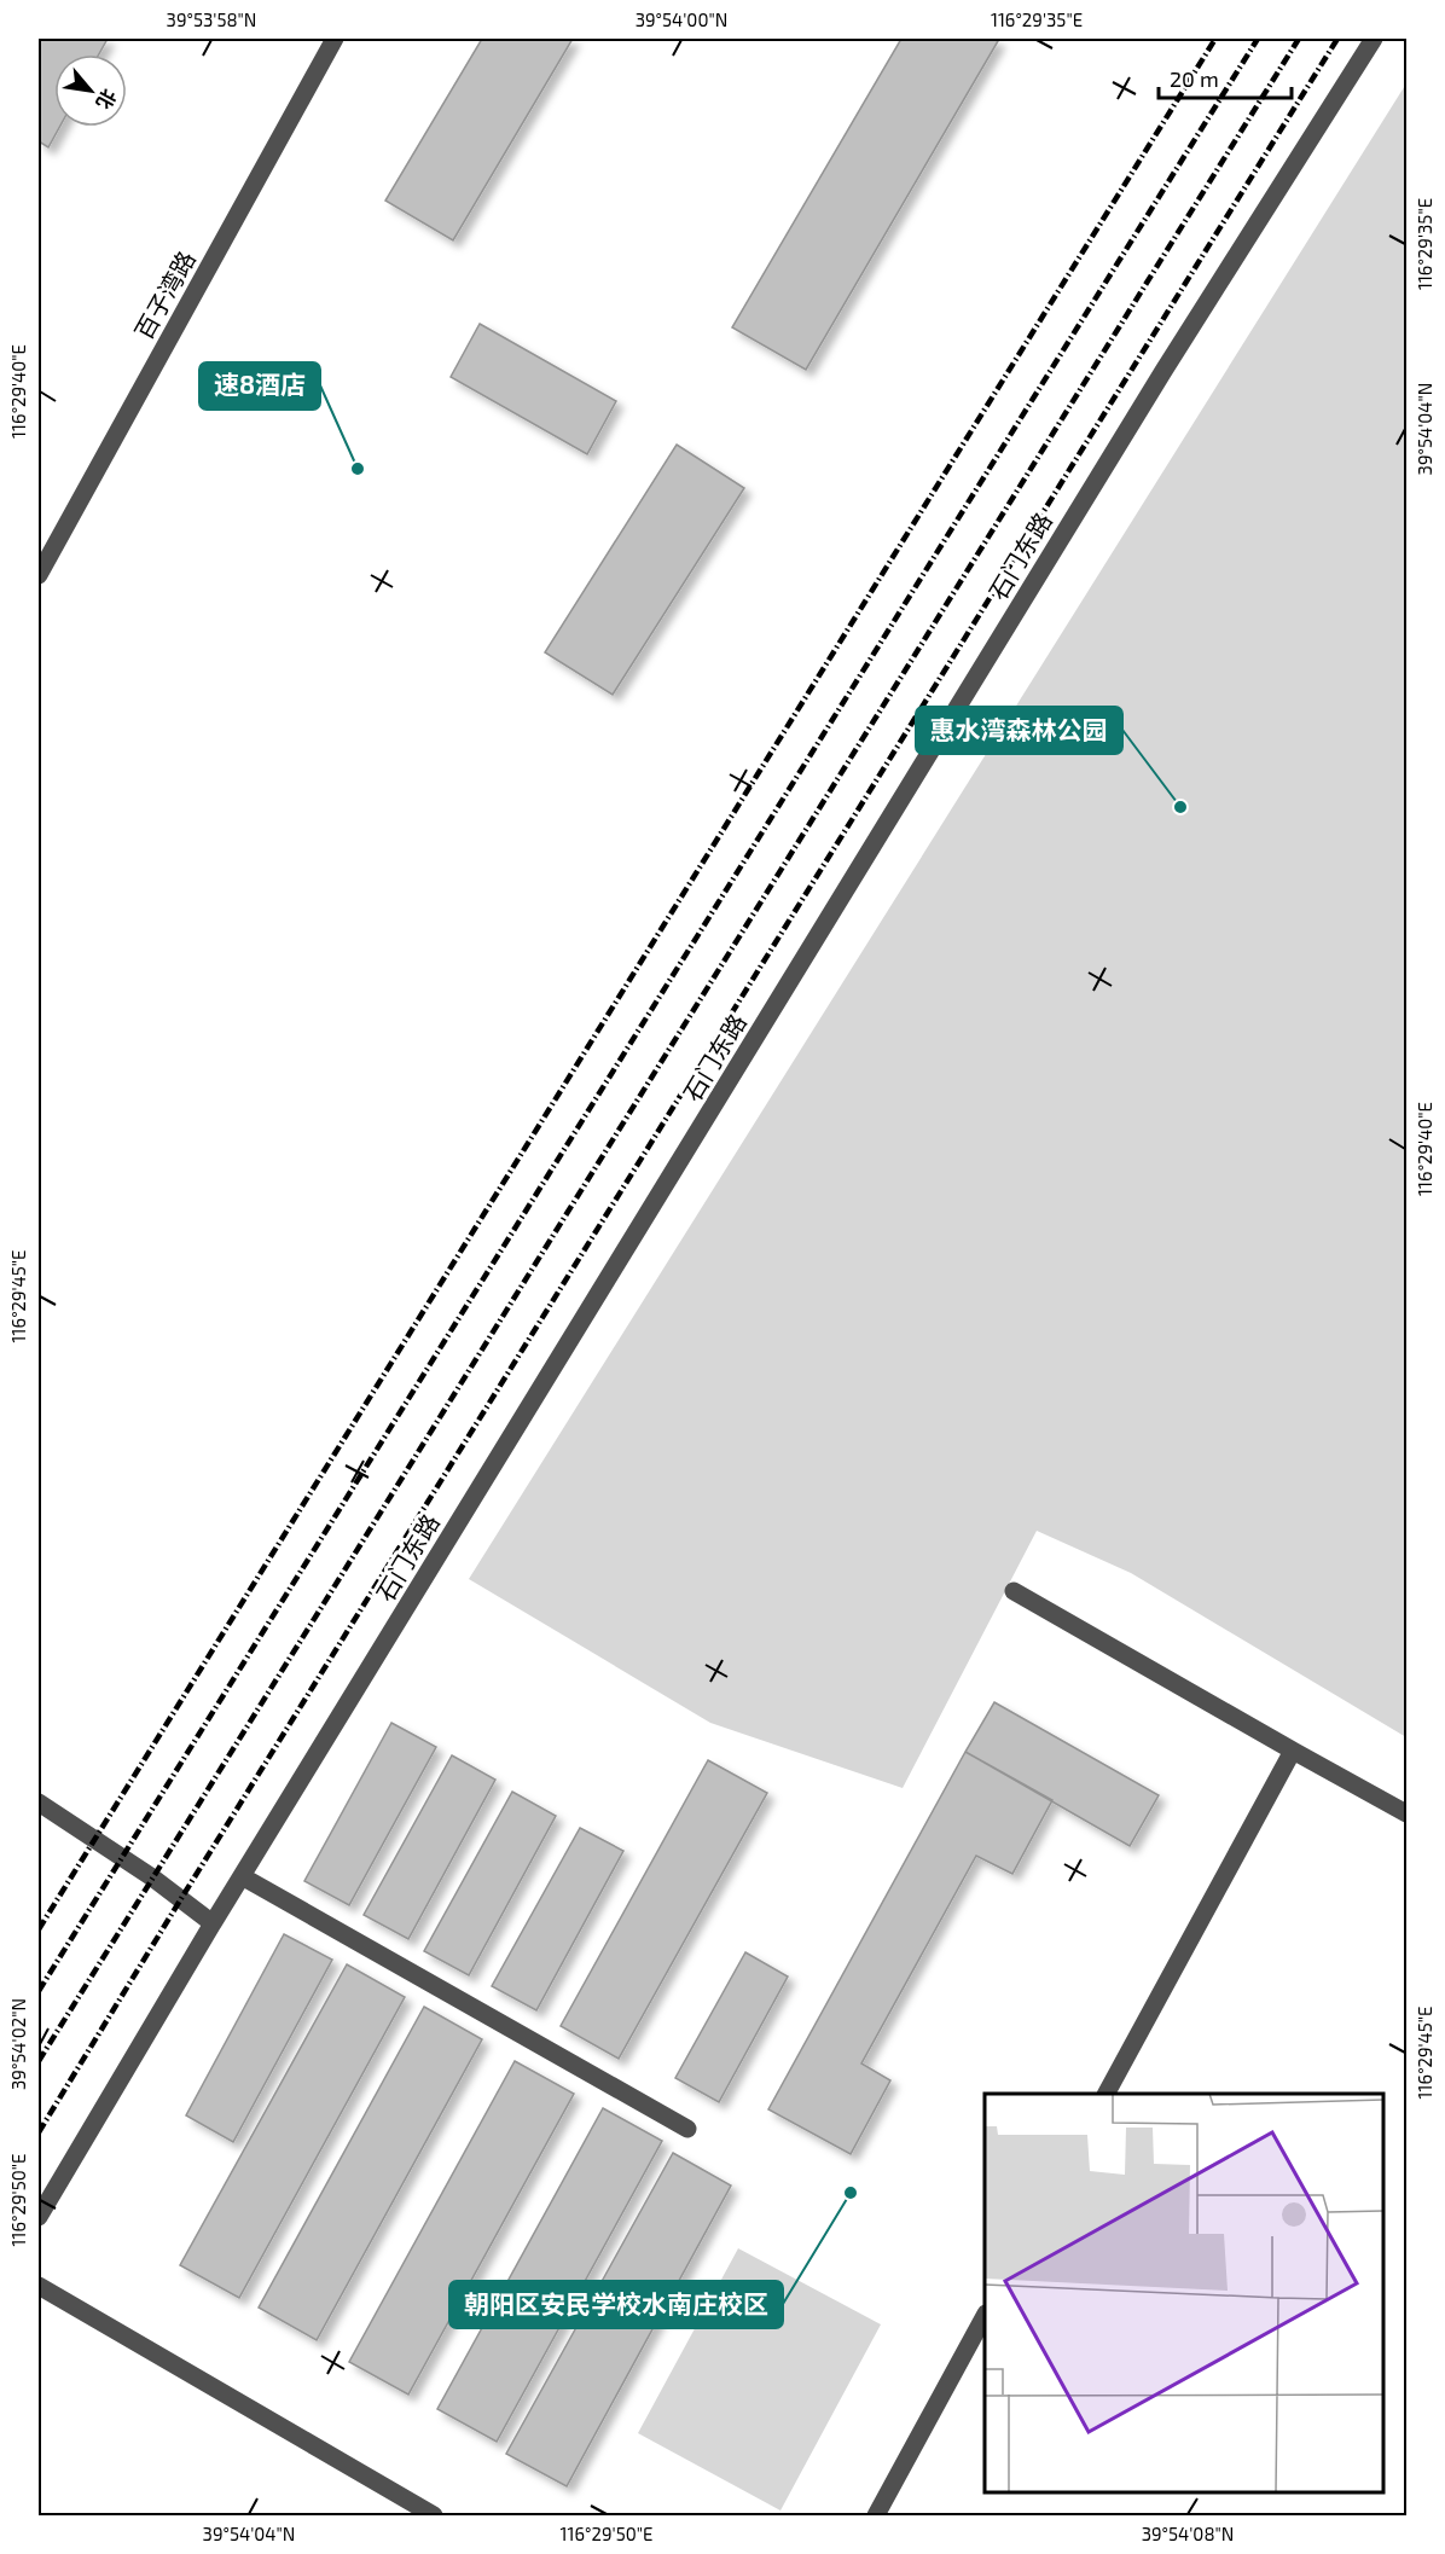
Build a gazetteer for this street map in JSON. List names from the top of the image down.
{
  "streets": {
    "street": ["百子湾路", "石门东路"]
  },
  "places": ["速8酒店", "惠水湾森林公园", "朝阳区安民学校水南庄校区"],
  "scale_bar": "20 m",
  "north": "bottom right",
  "coordinates": [
    "39°53'58\"N",
    "39°54'00\"N",
    "116°29'35\"E",
    "116°29'40\"E",
    "39°54'04\"N",
    "116°29'45\"E",
    "39°54'02\"N",
    "116°29'50\"E",
    "39°54'08\"N"
  ]
}
